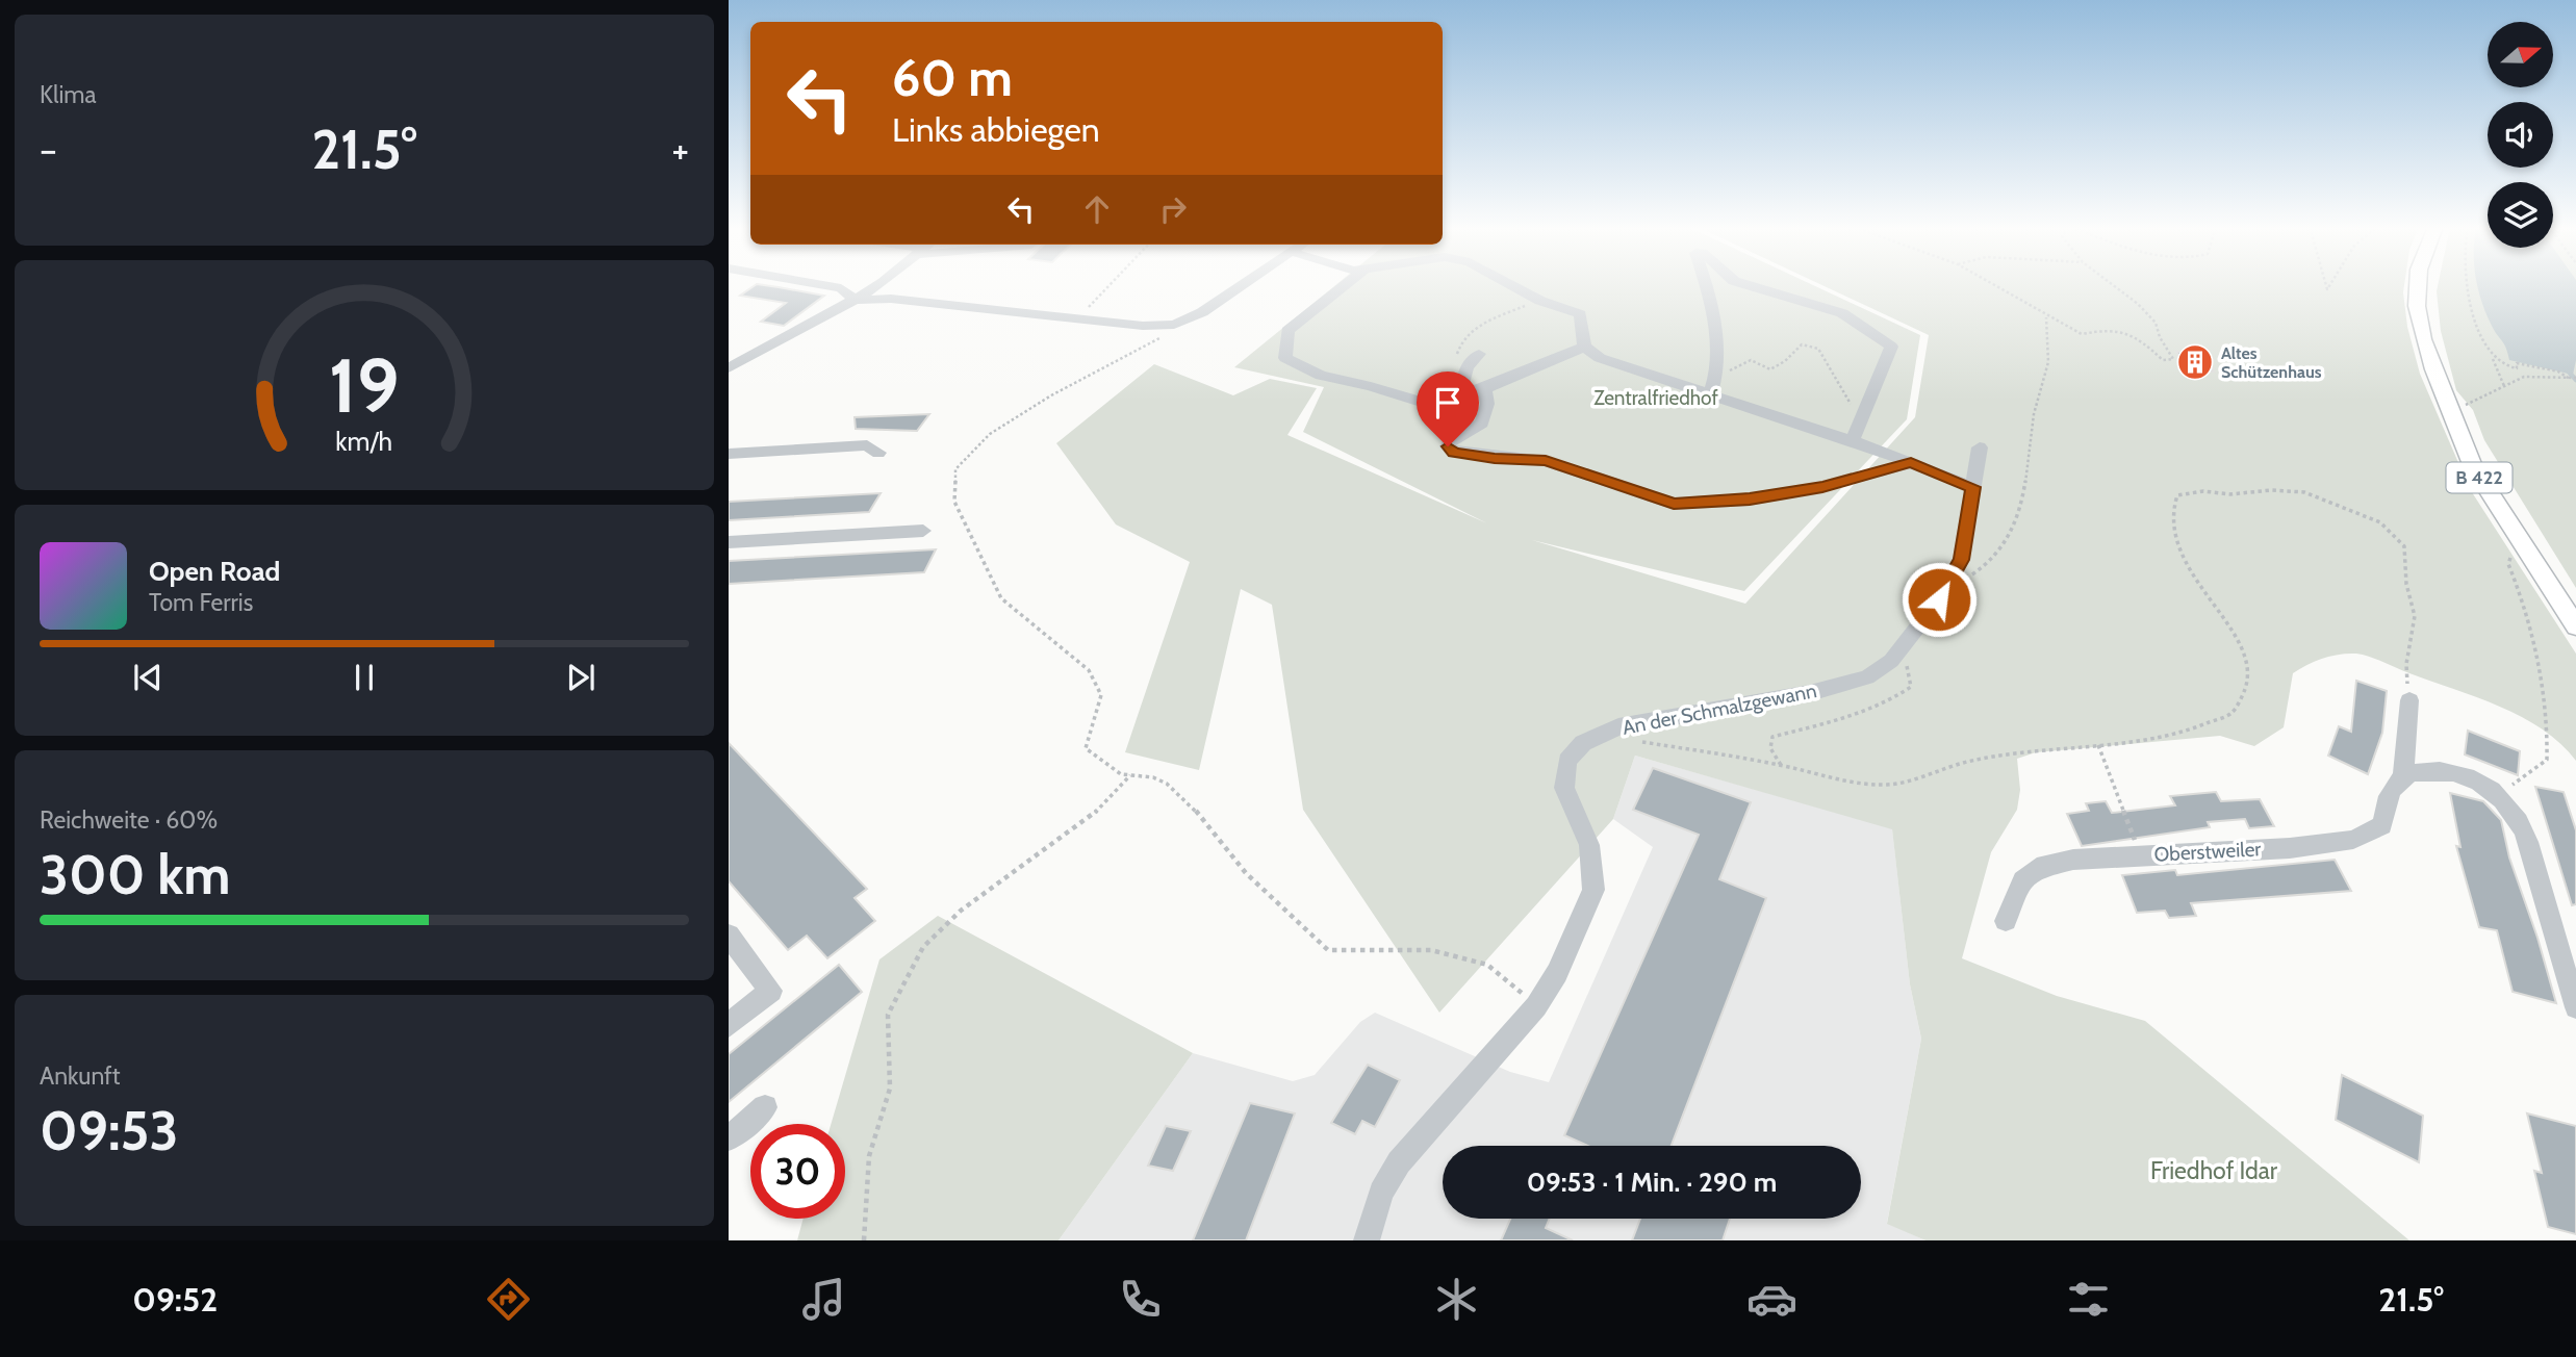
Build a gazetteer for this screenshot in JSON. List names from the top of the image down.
{
  "streets": {
    "main road": ["B 422"],
    "street": ["An der Schmalzgewann", "Oberstweiler"]
  },
  "parks": ["Zentralfriedhof", "Friedhof Idar"],
  "places": {
    "building": ["Altes Schützenhaus"]
  },
  "north": "right",
  "page": {
    "tile": [
      "Klima",
      ["Reichweite · 60%", "300 km"],
      ["Ankunft", "09:53"]
    ],
    "turn": ["60 m", "Links abbiegen"],
    "heat": ["−", "21.5°", "+"],
    "song": ["Open Road", "Tom Ferris"],
    "limit": "30",
    "trip": "09:53 · 1 Min. · 290 m",
    "tabs": ["09:52", "21.5°"],
    "gauge": ["19", "km/h"]
  }
}
